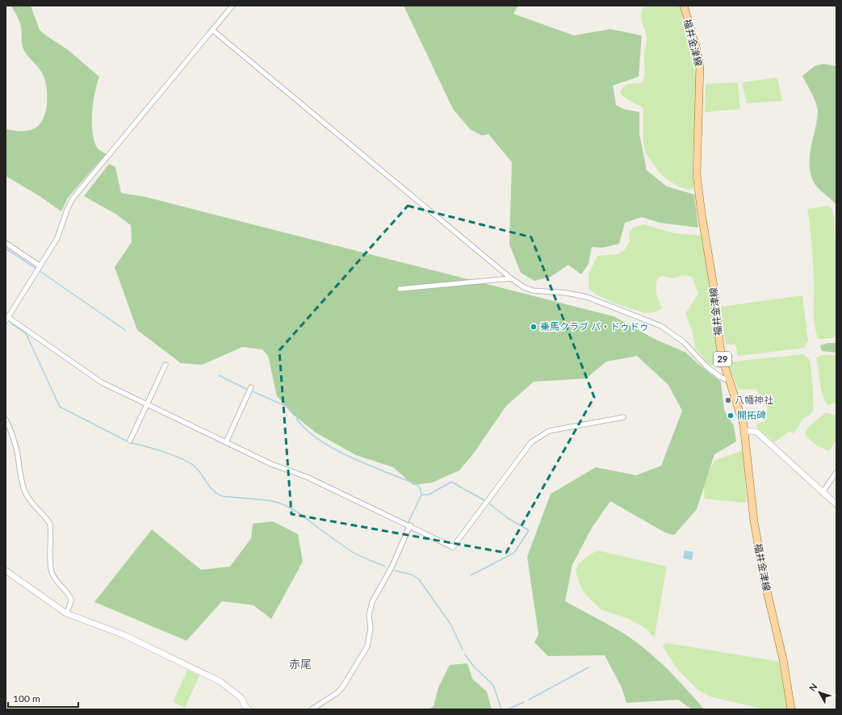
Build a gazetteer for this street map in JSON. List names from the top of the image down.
{
  "streets": {
    "main road": ["福井金津線", "29"]
  },
  "districts": ["赤尾"],
  "places": ["乗馬クラブ パ・ドゥドゥ", "八幡神社", "開拓碑"],
  "scale_bar": "100 m",
  "north": "top left"
}
